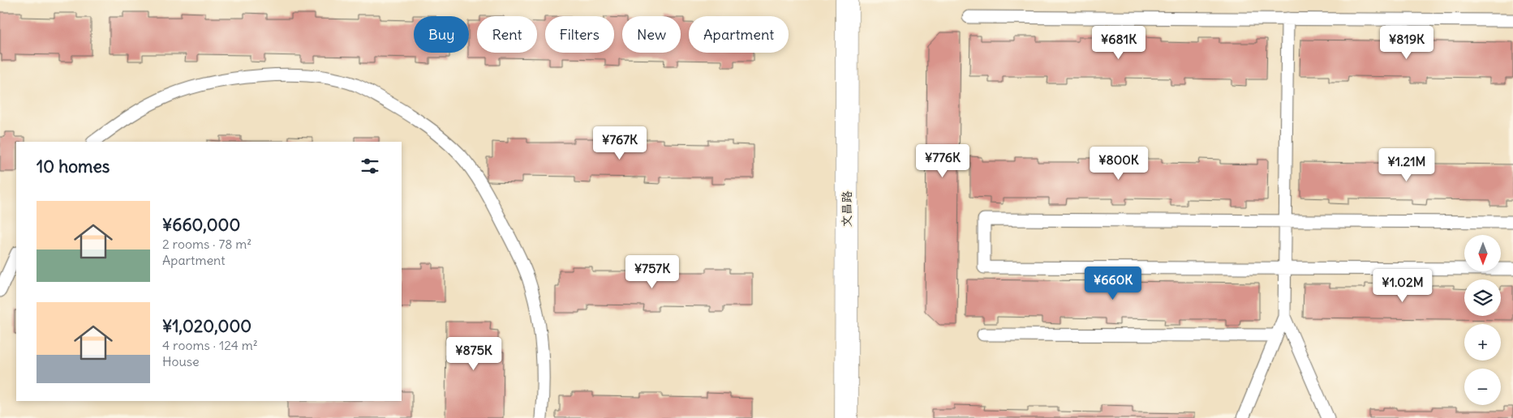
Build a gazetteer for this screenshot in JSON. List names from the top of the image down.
{
  "streets": {
    "street": ["文昌路"]
  },
  "north": "bottom",
  "page": {
    "chip": [
      "Buy",
      "Rent",
      "Filters",
      "New",
      "Apartment"
    ],
    "price": [
      "¥681K",
      "¥819K",
      "¥767K",
      "¥776K",
      "¥800K",
      "¥1.21M",
      "¥757K",
      "¥660K",
      "¥1.02M",
      "¥875K"
    ],
    "heading": "10 homes",
    "list": [
      {
        "name": "¥660,000",
        "note": "2 rooms · 78 m² · Apartment"
      },
      {
        "name": "¥1,020,000",
        "note": "4 rooms · 124 m² · House"
      }
    ],
    "map_buttons": ["+", "−"]
  }
}
